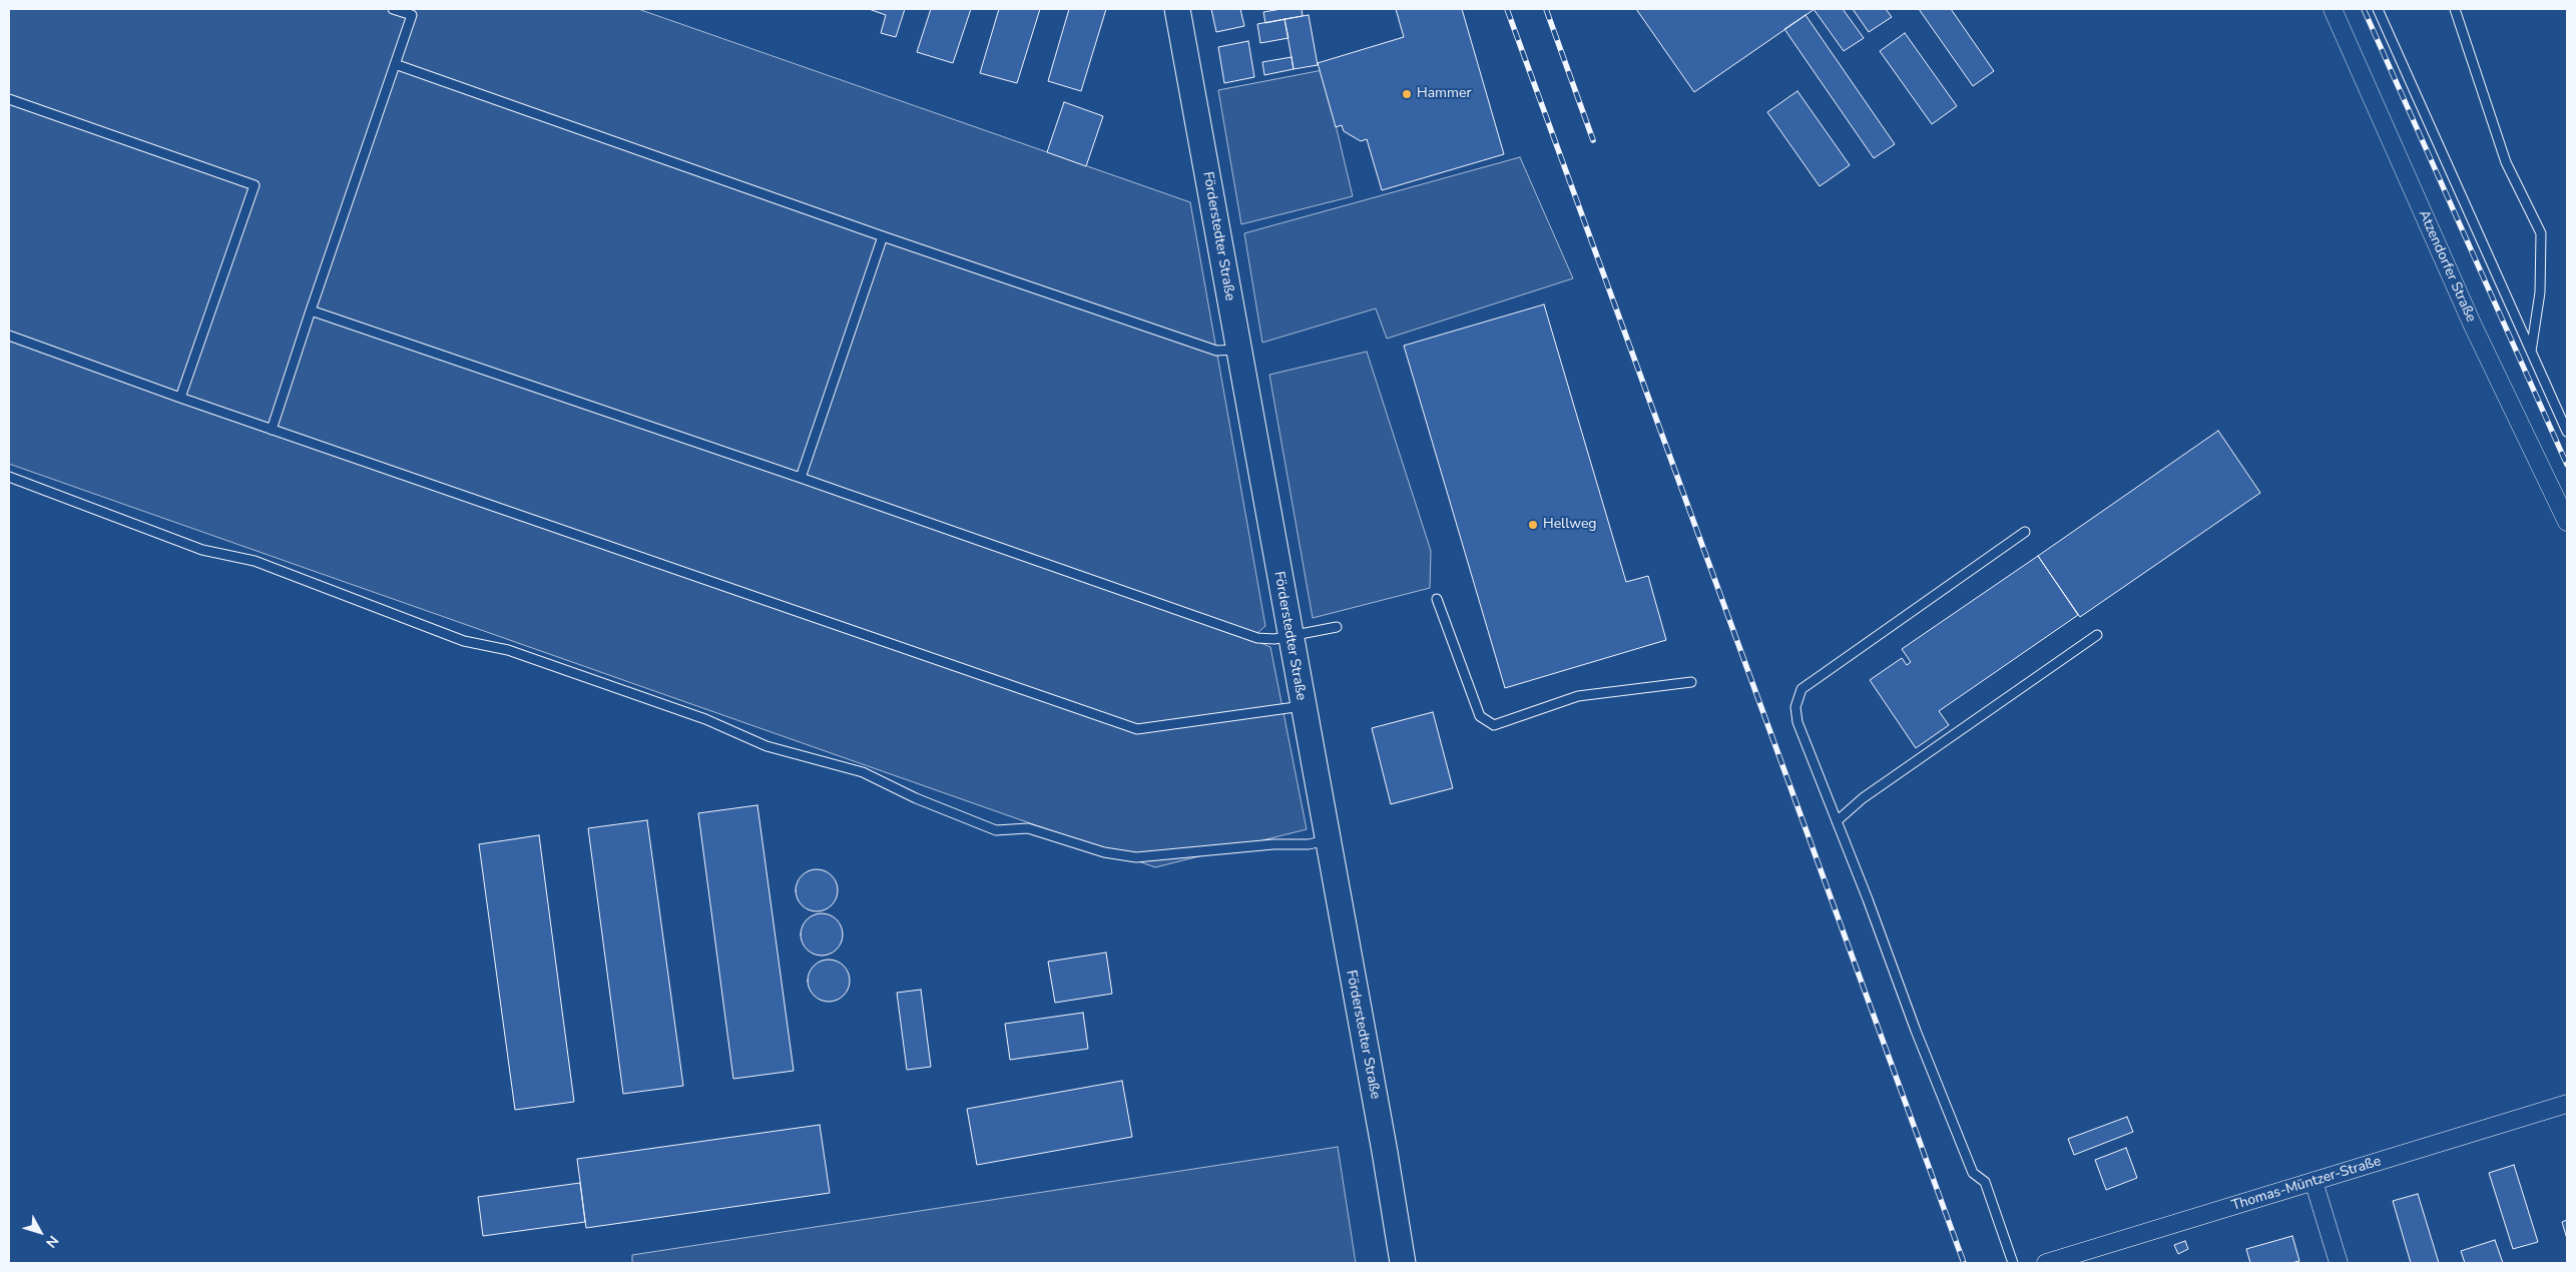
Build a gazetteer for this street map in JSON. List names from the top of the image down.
{
  "streets": {
    "main road": ["Förderstedter Straße"],
    "street": ["Atzendorfer Straße", "Thomas-Müntzer-Straße"]
  },
  "places": ["Hammer", "Hellweg"],
  "north": "bottom right"
}
